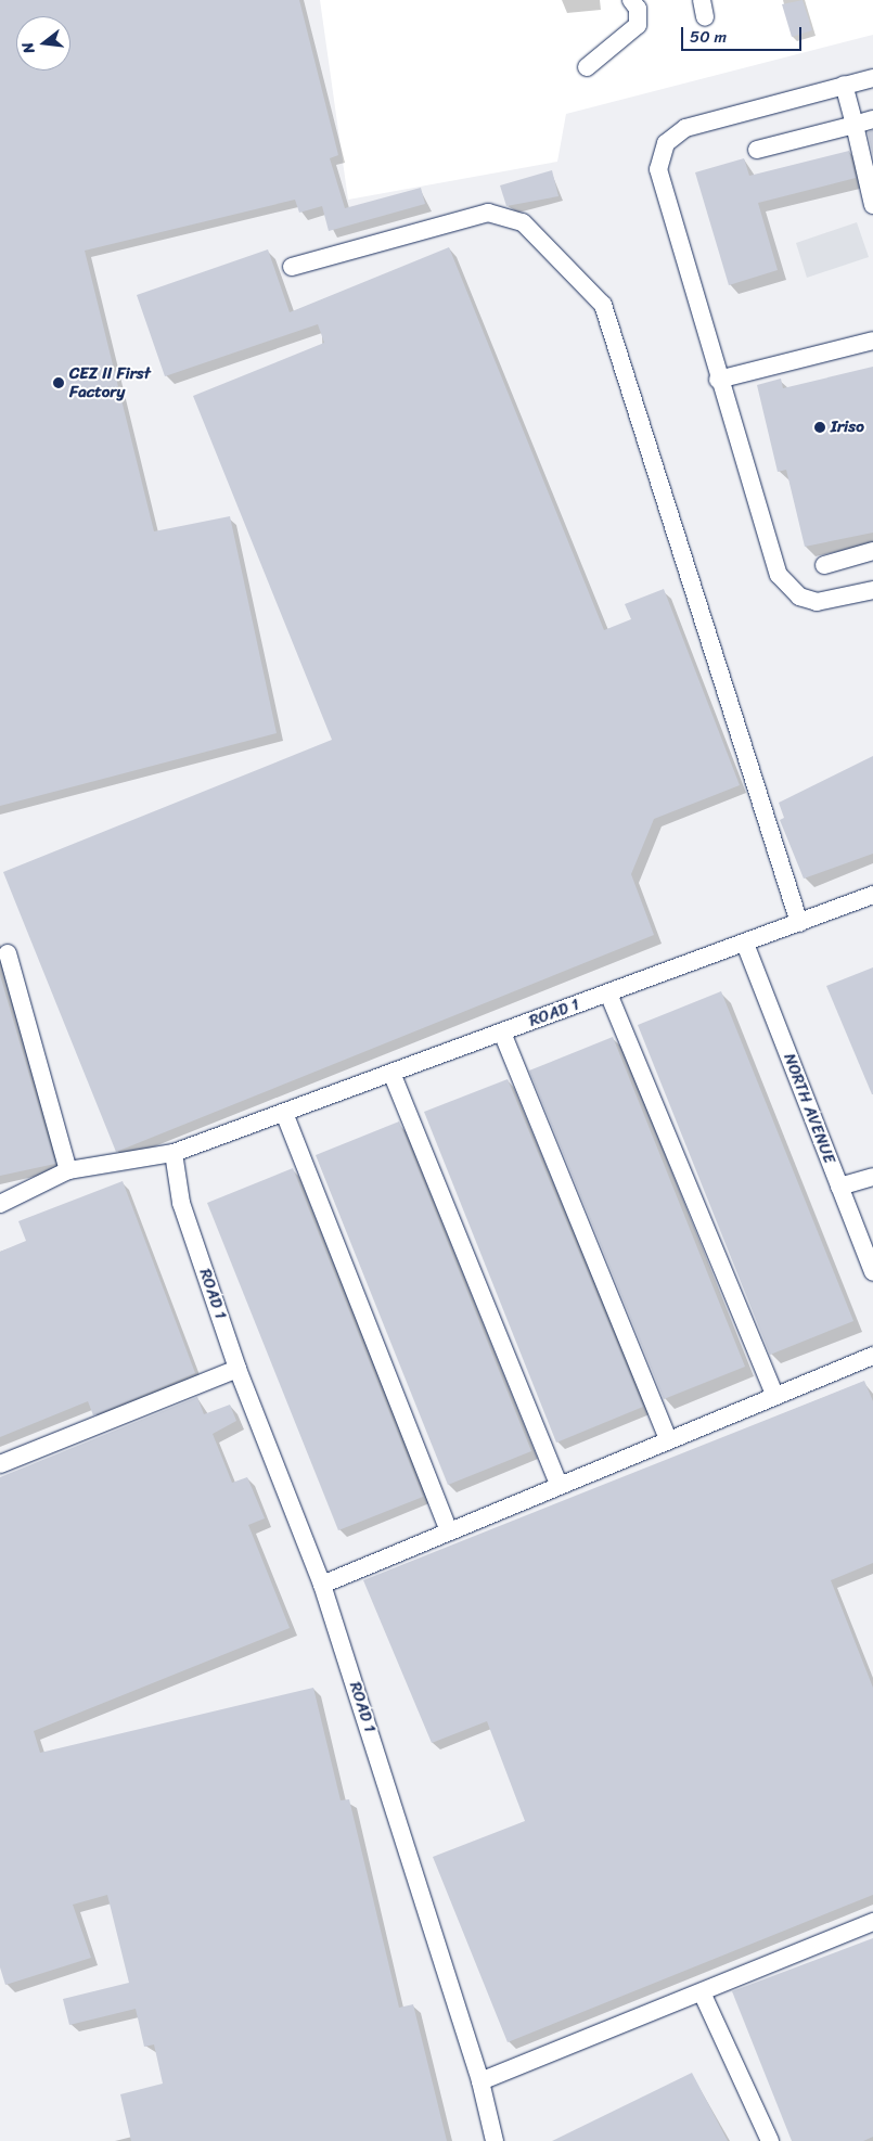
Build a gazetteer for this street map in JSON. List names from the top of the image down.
{
  "streets": {
    "street": ["ROAD 1", "NORTH AVENUE"]
  },
  "crossings": [
    ["ROAD 1", "NORTH AVENUE"]
  ],
  "places": ["CEZ II First Factory", "Iriso"],
  "scale_bar": "50 m",
  "north": "left"
}
